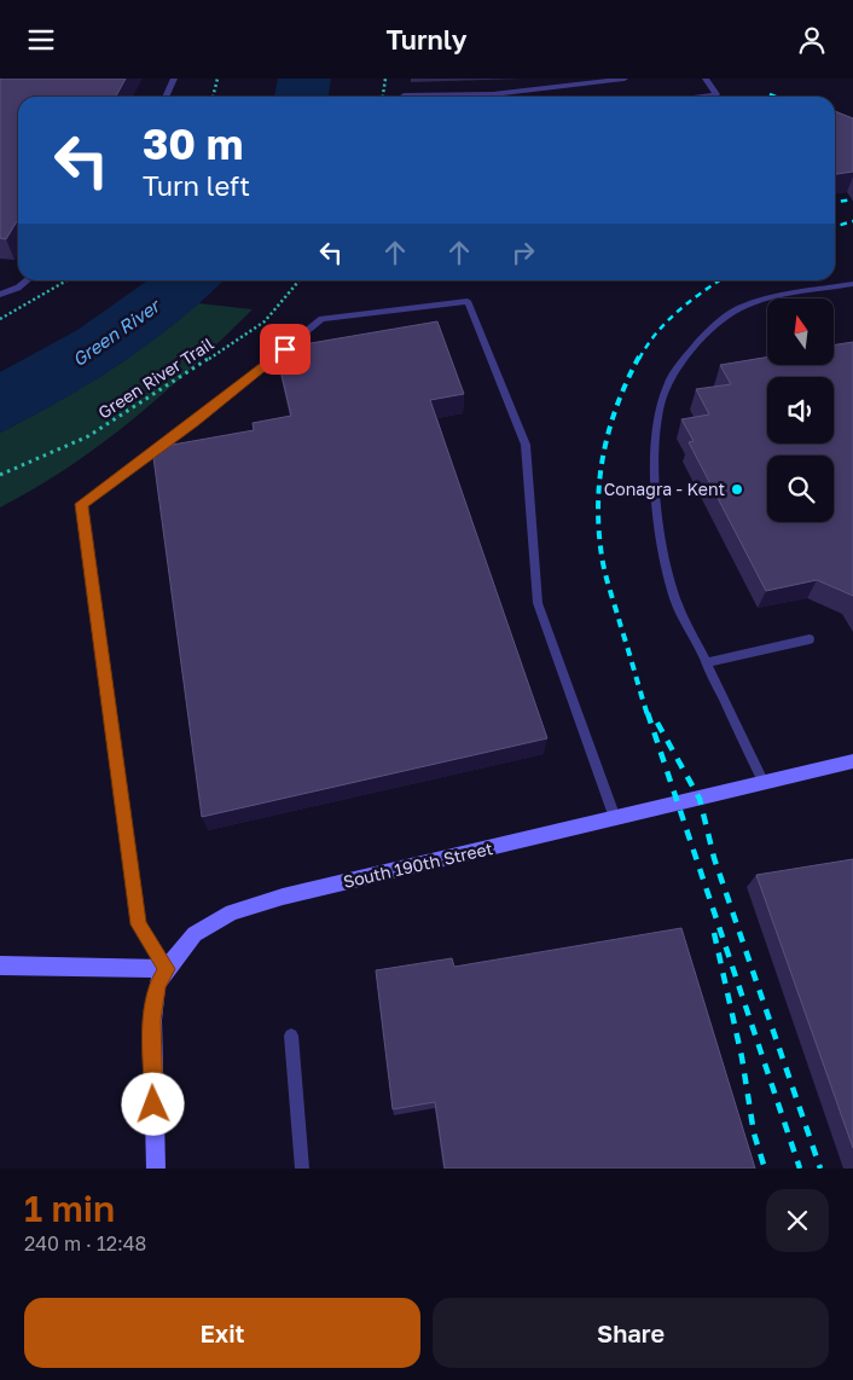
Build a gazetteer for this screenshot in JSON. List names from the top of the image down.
{
  "streets": {
    "street": ["South 190th Street"],
    "path": ["Green River Trail"]
  },
  "water": ["Green River"],
  "places": ["Conagra - Kent"],
  "north": "top",
  "page": {
    "header": "Turnly",
    "turn": ["30 m", "Turn left"],
    "heading": ["1 min", "240 m · 12:48"],
    "buttons": ["Exit", "Share"]
  }
}
